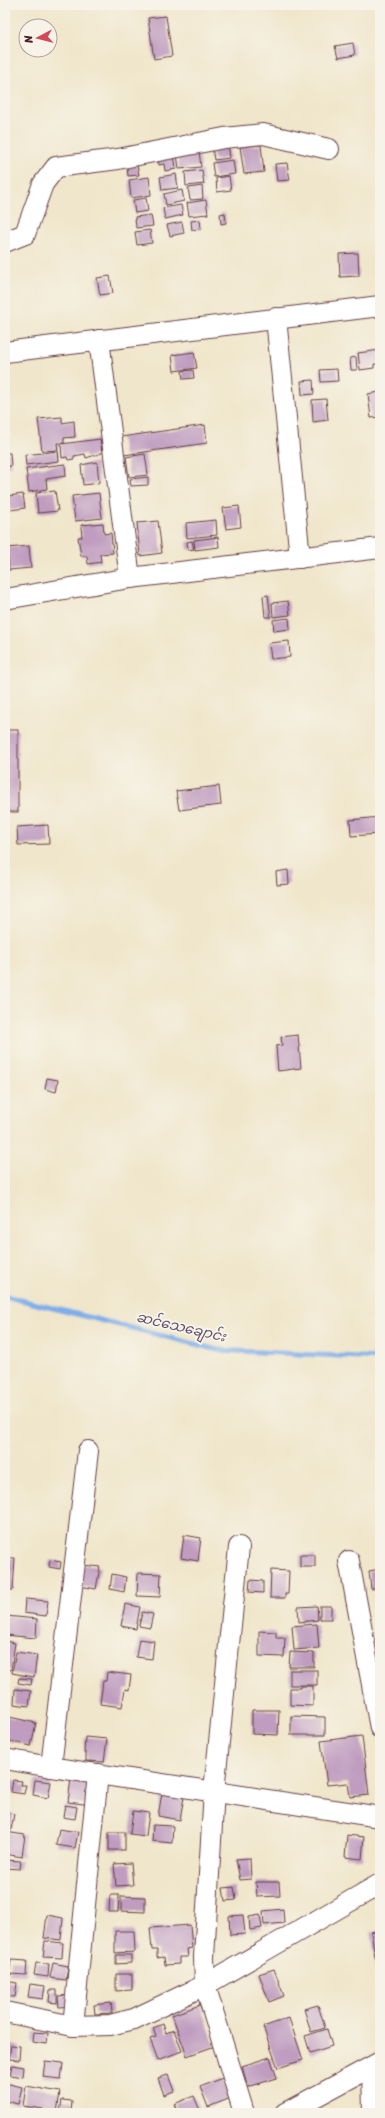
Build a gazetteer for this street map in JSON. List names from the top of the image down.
{
  "water": ["ဆင်သေချောင်း"],
  "north": "left"
}
